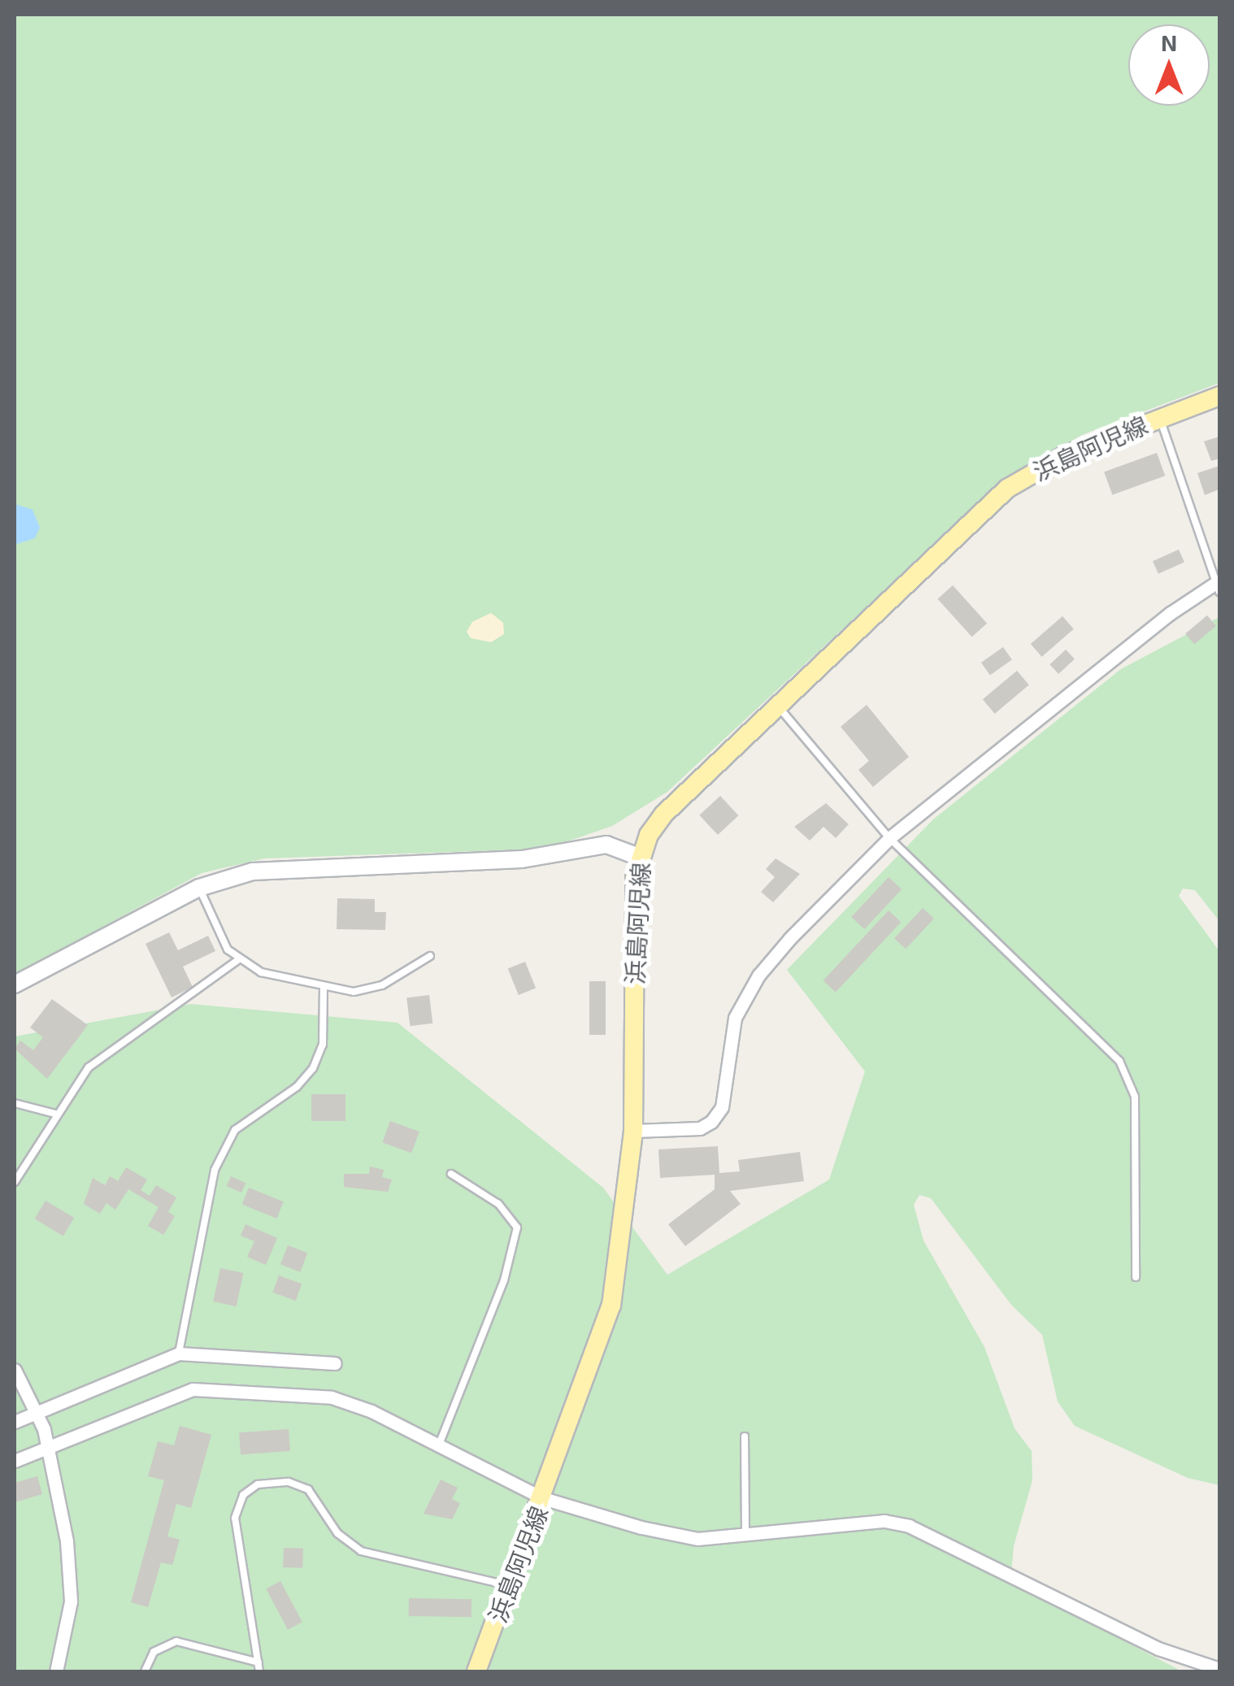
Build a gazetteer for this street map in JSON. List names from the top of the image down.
{
  "streets": {
    "main road": ["浜島阿児線"]
  },
  "north": "top"
}
